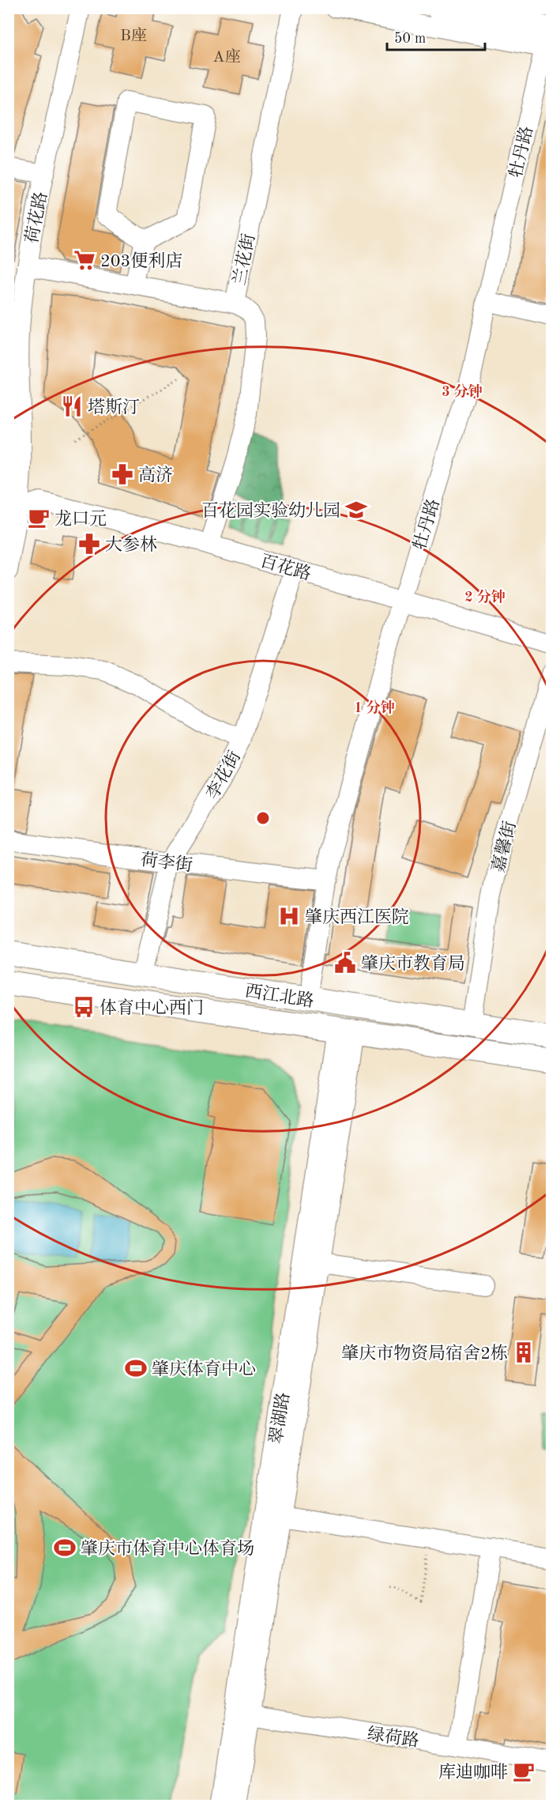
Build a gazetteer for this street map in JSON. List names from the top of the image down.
{
  "streets": {
    "main road": ["西江北路"],
    "street": [
      "牡丹路",
      "荷花路",
      "兰花街",
      "百花路",
      "李花街",
      "嘉馨街",
      "荷李街",
      "翠湖路",
      "绿荷路"
    ]
  },
  "crossings": [
    ["牡丹路", "百花路"],
    ["牡丹路", "荷李街"],
    ["牡丹路", "西江北路"],
    ["荷花路", "兰花街"],
    ["荷花路", "百花路"],
    ["百花路", "李花街"],
    ["李花街", "荷李街"],
    ["李花街", "西江北路"],
    ["嘉馨街", "西江北路"],
    ["西江北路", "翠湖路"],
    ["翠湖路", "绿荷路"]
  ],
  "places": {
    "supermarket": ["203便利店"],
    "restaurant": ["塔斯汀"],
    "pharmacy": ["高济", "大参林"],
    "school or university": ["百花园实验幼儿园"],
    "cafe": ["龙口元", "库迪咖啡"],
    "hospital": ["肇庆西江医院"],
    "public building": ["肇庆市教育局"],
    "bus stop": ["体育中心西门"],
    "building": ["肇庆市物资局宿舍2栋"],
    "sports": ["肇庆体育中心", "肇庆市体育中心体育场"]
  },
  "house_numbers": ["B座", "A座"],
  "scale_bar": "50 m",
  "rings": ["3 分钟", "2 分钟", "1 分钟"]
}
